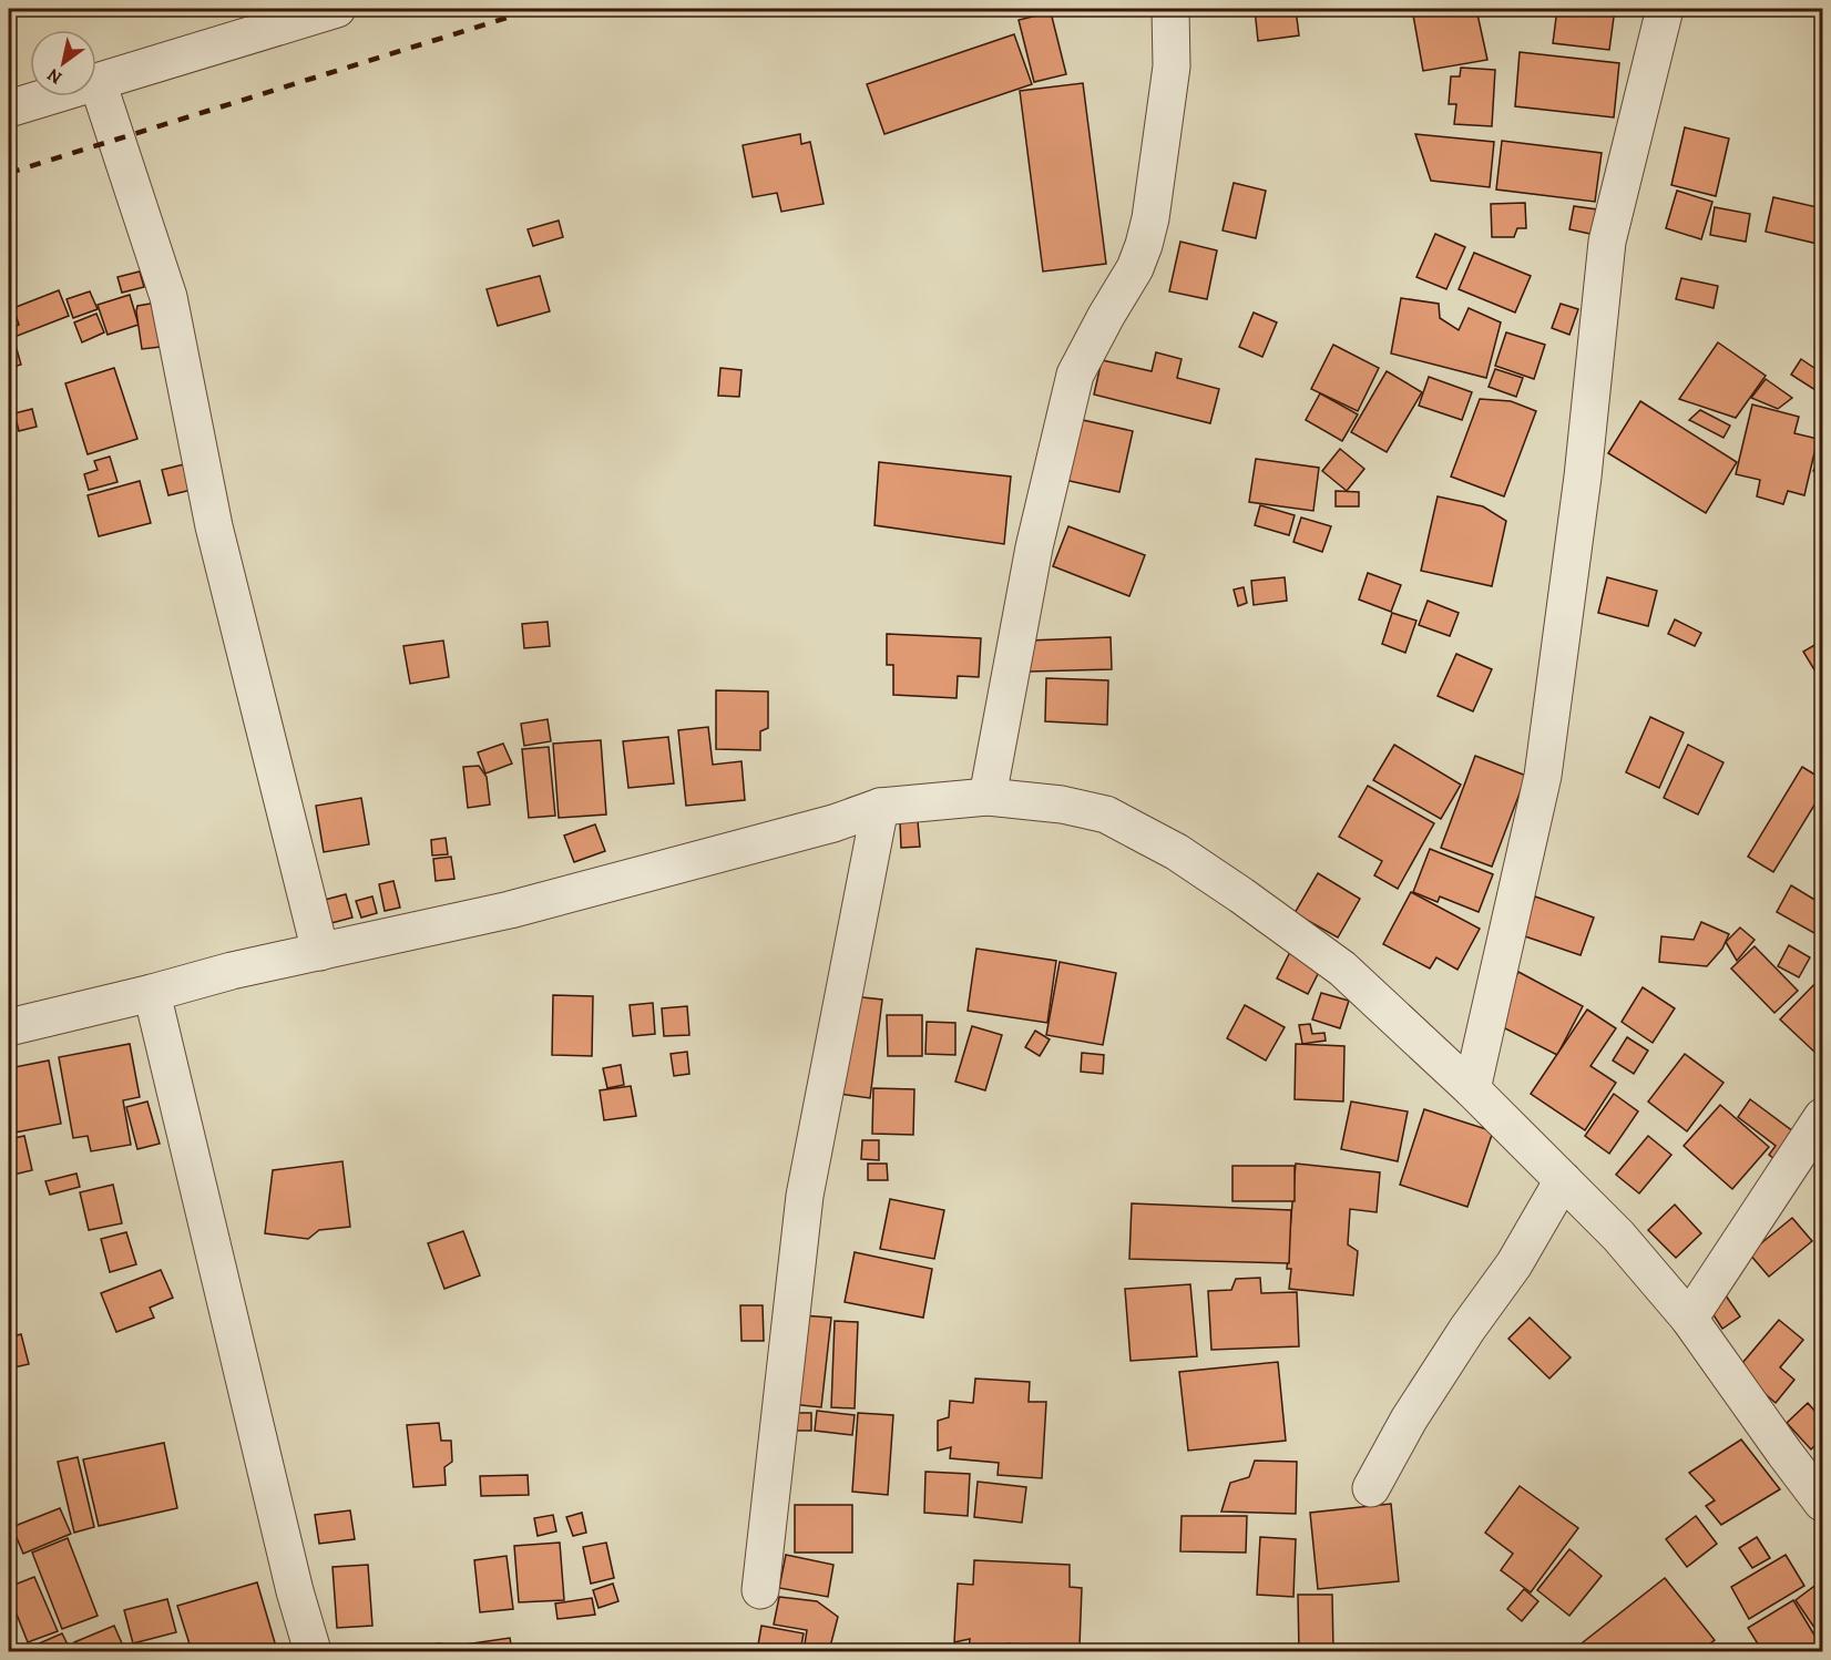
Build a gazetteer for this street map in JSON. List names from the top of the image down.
{
  "north": "bottom left"
}
